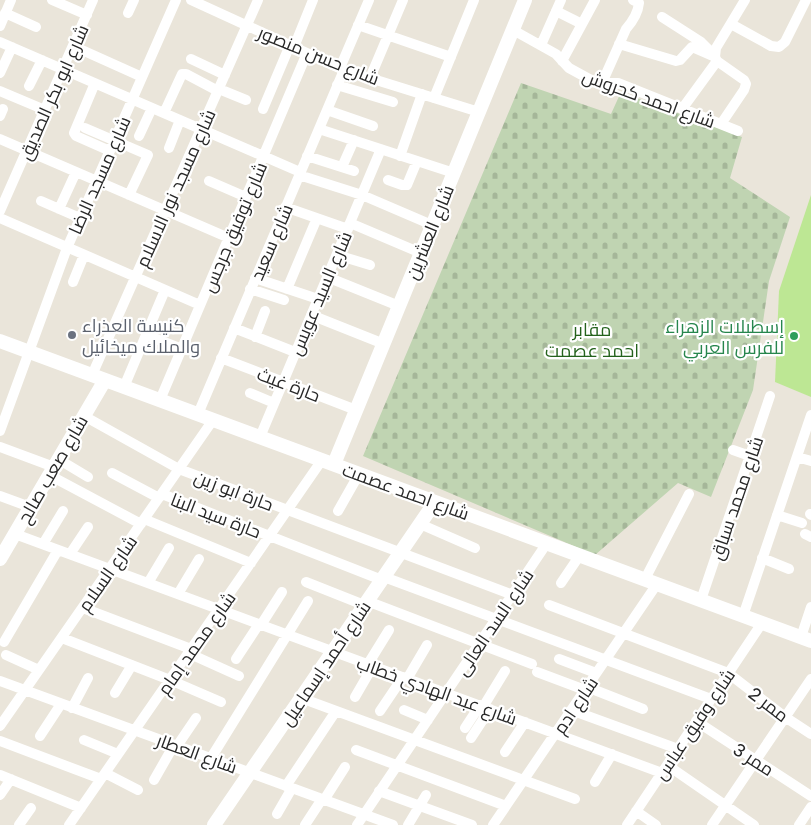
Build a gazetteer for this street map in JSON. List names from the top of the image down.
{
  "streets": {
    "main road": [
      "شارع العشرين",
      "شارع صعب صالح",
      "شارع احمد عصمت",
      "شارع أحمد إسماعيل"
    ],
    "street": [
      "شارع حسن منصور",
      "شارع ابو بكر الصديق",
      "شارع احمد كحروش",
      "شارع مسجد الرضا",
      "شارع مسجد نور الاسلام",
      "شارع توفيق جرجس",
      "شارع سعيد",
      "شارع السيد عويس",
      "حارة غيث",
      "حارة ابو زين",
      "شارع محمد سباق",
      "حارة سيد البنا",
      "شارع السلام",
      "شارع السد العالى",
      "شارع محمد إمام",
      "شارع عبد الهادي خطاب",
      "ممر 2",
      "شارع ادم",
      "شارع وفيق عباس",
      "شارع العطار",
      "ممر 3"
    ]
  },
  "crossings": [
    ["شارع حسن منصور", "شارع مسجد نور الاسلام"],
    ["شارع حسن منصور", "شارع توفيق جرجس"],
    ["شارع حسن منصور", "شارع العشرين"],
    ["شارع حسن منصور", "شارع سعيد"],
    ["شارع احمد كحروش", "شارع العشرين"],
    ["شارع مسجد الرضا", "شارع احمد عصمت"],
    ["شارع مسجد نور الاسلام", "شارع صعب صالح"],
    ["شارع مسجد نور الاسلام", "شارع احمد عصمت"],
    ["شارع توفيق جرجس", "شارع احمد عصمت"],
    ["شارع العشرين", "حارة غيث"],
    ["شارع العشرين", "شارع احمد عصمت"],
    ["شارع العشرين", "شارع محمد إمام"],
    ["شارع سعيد", "حارة غيث"],
    ["شارع سعيد", "شارع احمد عصمت"],
    ["شارع السيد عويس", "حارة غيث"],
    ["شارع السيد عويس", "شارع احمد عصمت"],
    ["شارع صعب صالح", "حارة ابو زين"],
    ["شارع صعب صالح", "شارع احمد عصمت"],
    ["شارع صعب صالح", "شارع عبد الهادي خطاب"],
    ["حارة ابو زين", "شارع السلام"],
    ["حارة ابو زين", "شارع السد العالى"],
    ["حارة ابو زين", "شارع محمد إمام"],
    ["حارة ابو زين", "شارع أحمد إسماعيل"],
    ["شارع احمد عصمت", "شارع محمد سباق"],
    ["شارع احمد عصمت", "شارع السلام"],
    ["شارع احمد عصمت", "شارع السد العالى"],
    ["شارع احمد عصمت", "شارع محمد إمام"],
    ["شارع احمد عصمت", "شارع أحمد إسماعيل"],
    ["شارع احمد عصمت", "شارع ادم"],
    ["شارع احمد عصمت", "شارع وفيق عباس"],
    ["حارة سيد البنا", "شارع السلام"],
    ["حارة سيد البنا", "شارع السد العالى"],
    ["حارة سيد البنا", "شارع محمد إمام"],
    ["حارة سيد البنا", "شارع أحمد إسماعيل"],
    ["حارة سيد البنا", "شارع ادم"],
    ["حارة سيد البنا", "شارع وفيق عباس"],
    ["شارع السلام", "شارع عبد الهادي خطاب"],
    ["شارع السلام", "شارع العطار"],
    ["شارع السد العالى", "شارع عبد الهادي خطاب"],
    ["شارع السد العالى", "شارع العطار"],
    ["شارع محمد إمام", "شارع عبد الهادي خطاب"],
    ["شارع محمد إمام", "شارع العطار"],
    ["شارع أحمد إسماعيل", "شارع عبد الهادي خطاب"],
    ["شارع أحمد إسماعيل", "شارع العطار"],
    ["شارع عبد الهادي خطاب", "شارع ادم"],
    ["شارع عبد الهادي خطاب", "شارع وفيق عباس"],
    ["ممر 2", "شارع ادم"],
    ["ممر 2", "شارع وفيق عباس"],
    ["شارع وفيق عباس", "ممر 3"]
  ],
  "parks": ["مقابر احمد عصمت"],
  "places": ["كنيسة العذراء والملاك ميخائيل", "إسطبلات الزهراء للفرس العربي"]
}
